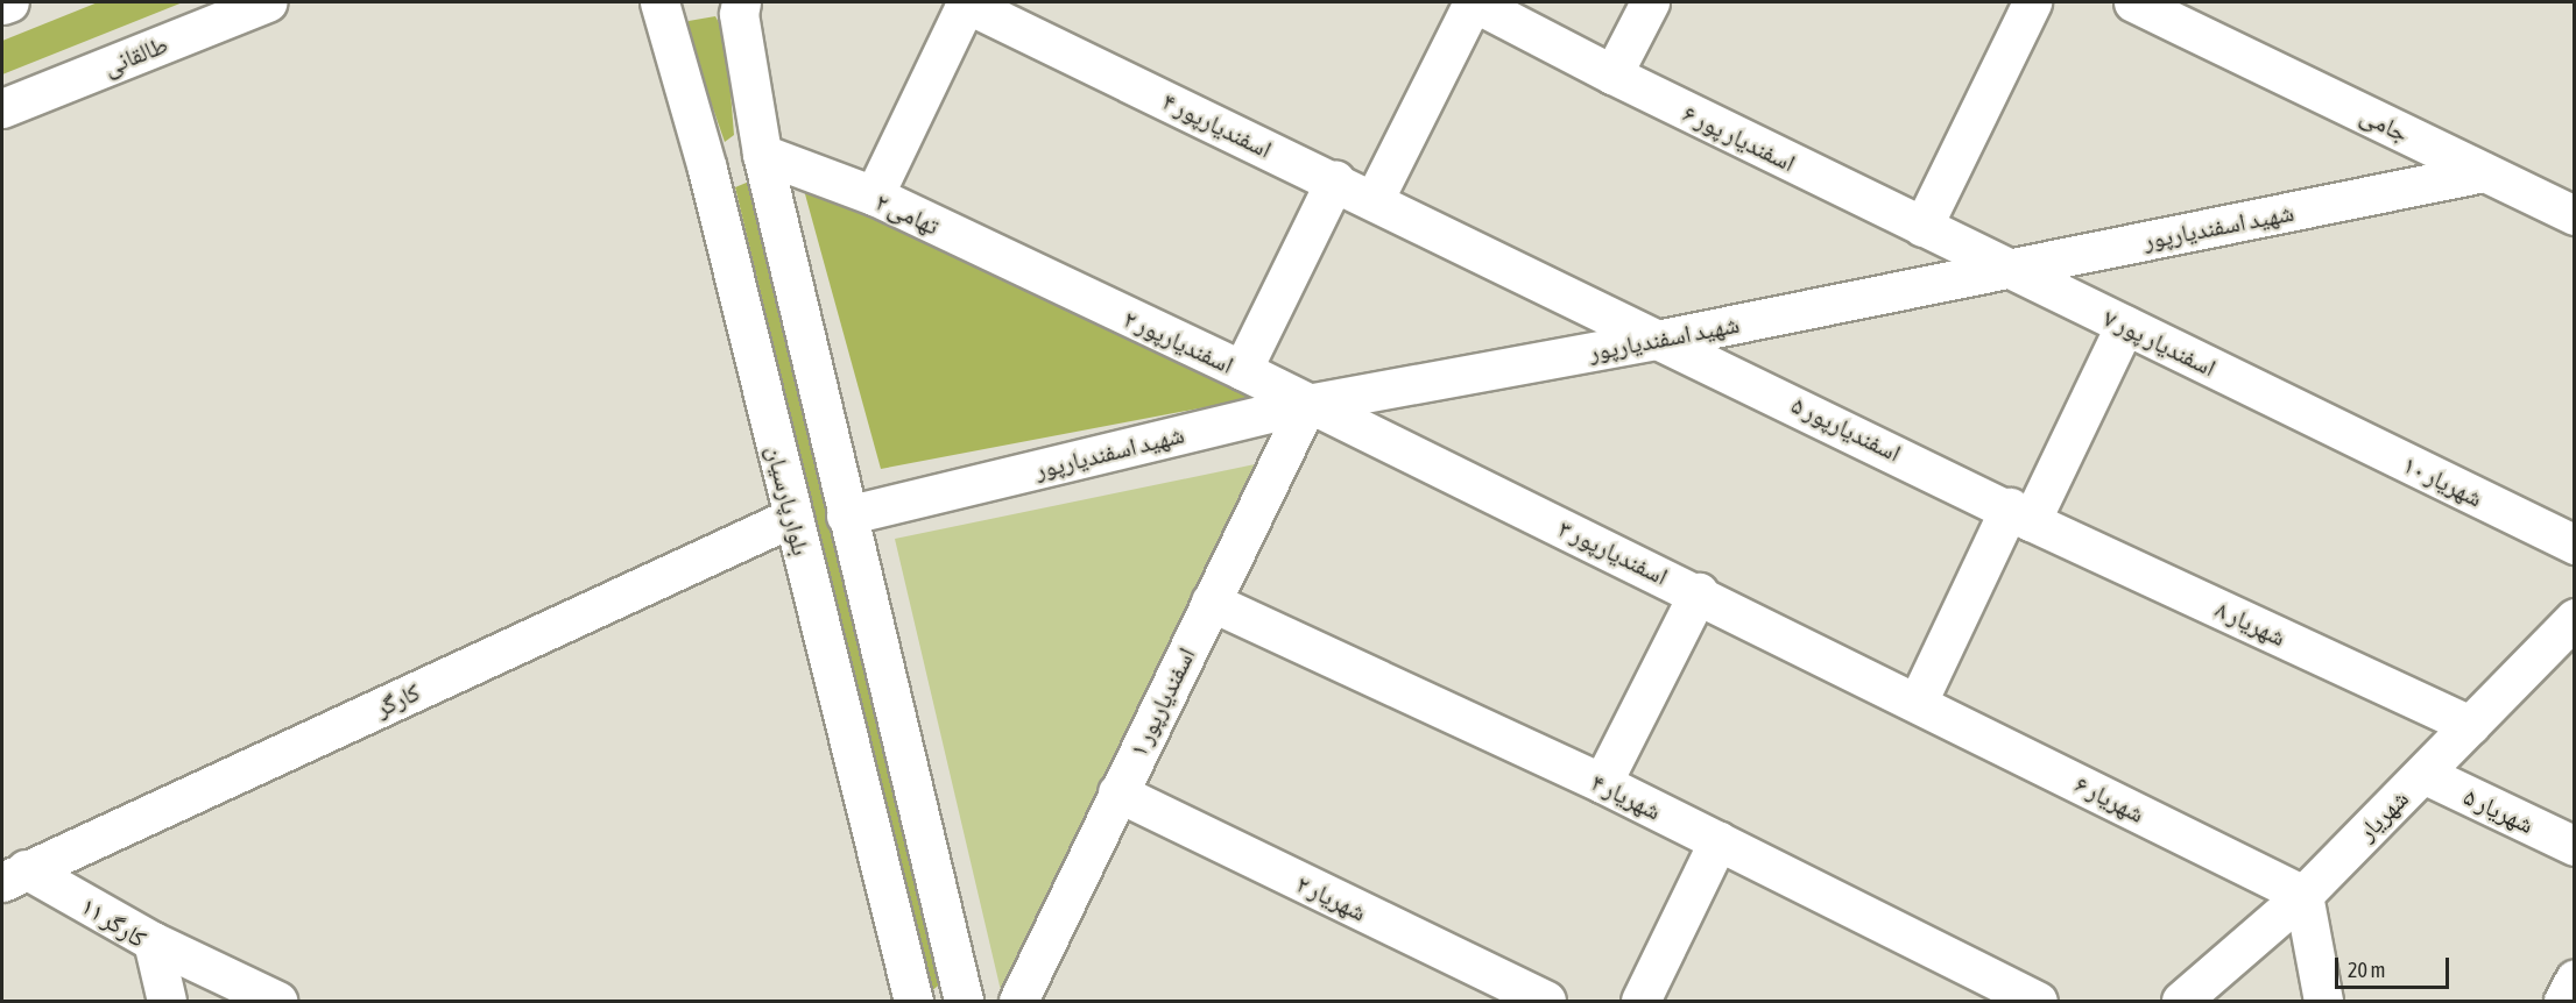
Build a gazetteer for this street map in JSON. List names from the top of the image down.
{
  "streets": {
    "street": [
      "طالقانی",
      "جامی",
      "اسفندیارپور ۴",
      "اسفندیار پور ۶",
      "تهامی ۲",
      "شهید اسفندیارپور",
      "اسفندیارپور ۲",
      "اسفندیار پور ۷",
      "اسفندیارپور ۵",
      "شهریار ۱۰",
      "بلوار پارسیان",
      "اسفندیارپور ۳",
      "شهریار ۸",
      "کارگر",
      "اسفندیارپور ۱",
      "شهریار ۴",
      "شهریار ۶",
      "شهریار ۵",
      "شهریار",
      "شهریار ۲",
      "کارگر ۱۱"
    ]
  },
  "crossings": [
    ["جامی", "شهید اسفندیارپور"],
    ["اسفندیارپور ۴", "تهامی ۲"],
    ["اسفندیارپور ۴", "شهید اسفندیارپور"],
    ["اسفندیارپور ۴", "اسفندیارپور ۵"],
    ["اسفندیار پور ۶", "شهید اسفندیارپور"],
    ["اسفندیار پور ۶", "اسفندیار پور ۷"],
    ["تهامی ۲", "اسفندیارپور ۲"],
    ["شهید اسفندیارپور", "اسفندیارپور ۲"],
    ["شهید اسفندیارپور", "اسفندیار پور ۷"],
    ["شهید اسفندیارپور", "اسفندیارپور ۵"],
    ["شهید اسفندیارپور", "اسفندیارپور ۳"],
    ["شهید اسفندیارپور", "اسفندیارپور ۱"],
    ["اسفندیارپور ۲", "اسفندیارپور ۳"],
    ["اسفندیارپور ۲", "اسفندیارپور ۱"],
    ["اسفندیار پور ۷", "شهریار ۱۰"],
    ["اسفندیارپور ۵", "شهریار ۸"],
    ["بلوار پارسیان", "کارگر"],
    ["اسفندیارپور ۳", "اسفندیارپور ۱"],
    ["اسفندیارپور ۳", "شهریار ۶"],
    ["شهریار ۸", "شهریار"],
    ["کارگر", "کارگر ۱۱"],
    ["اسفندیارپور ۱", "شهریار ۴"],
    ["اسفندیارپور ۱", "شهریار ۲"],
    ["شهریار ۶", "شهریار"],
    ["شهریار ۵", "شهریار"]
  ],
  "scale_bar": "20 m"
}
